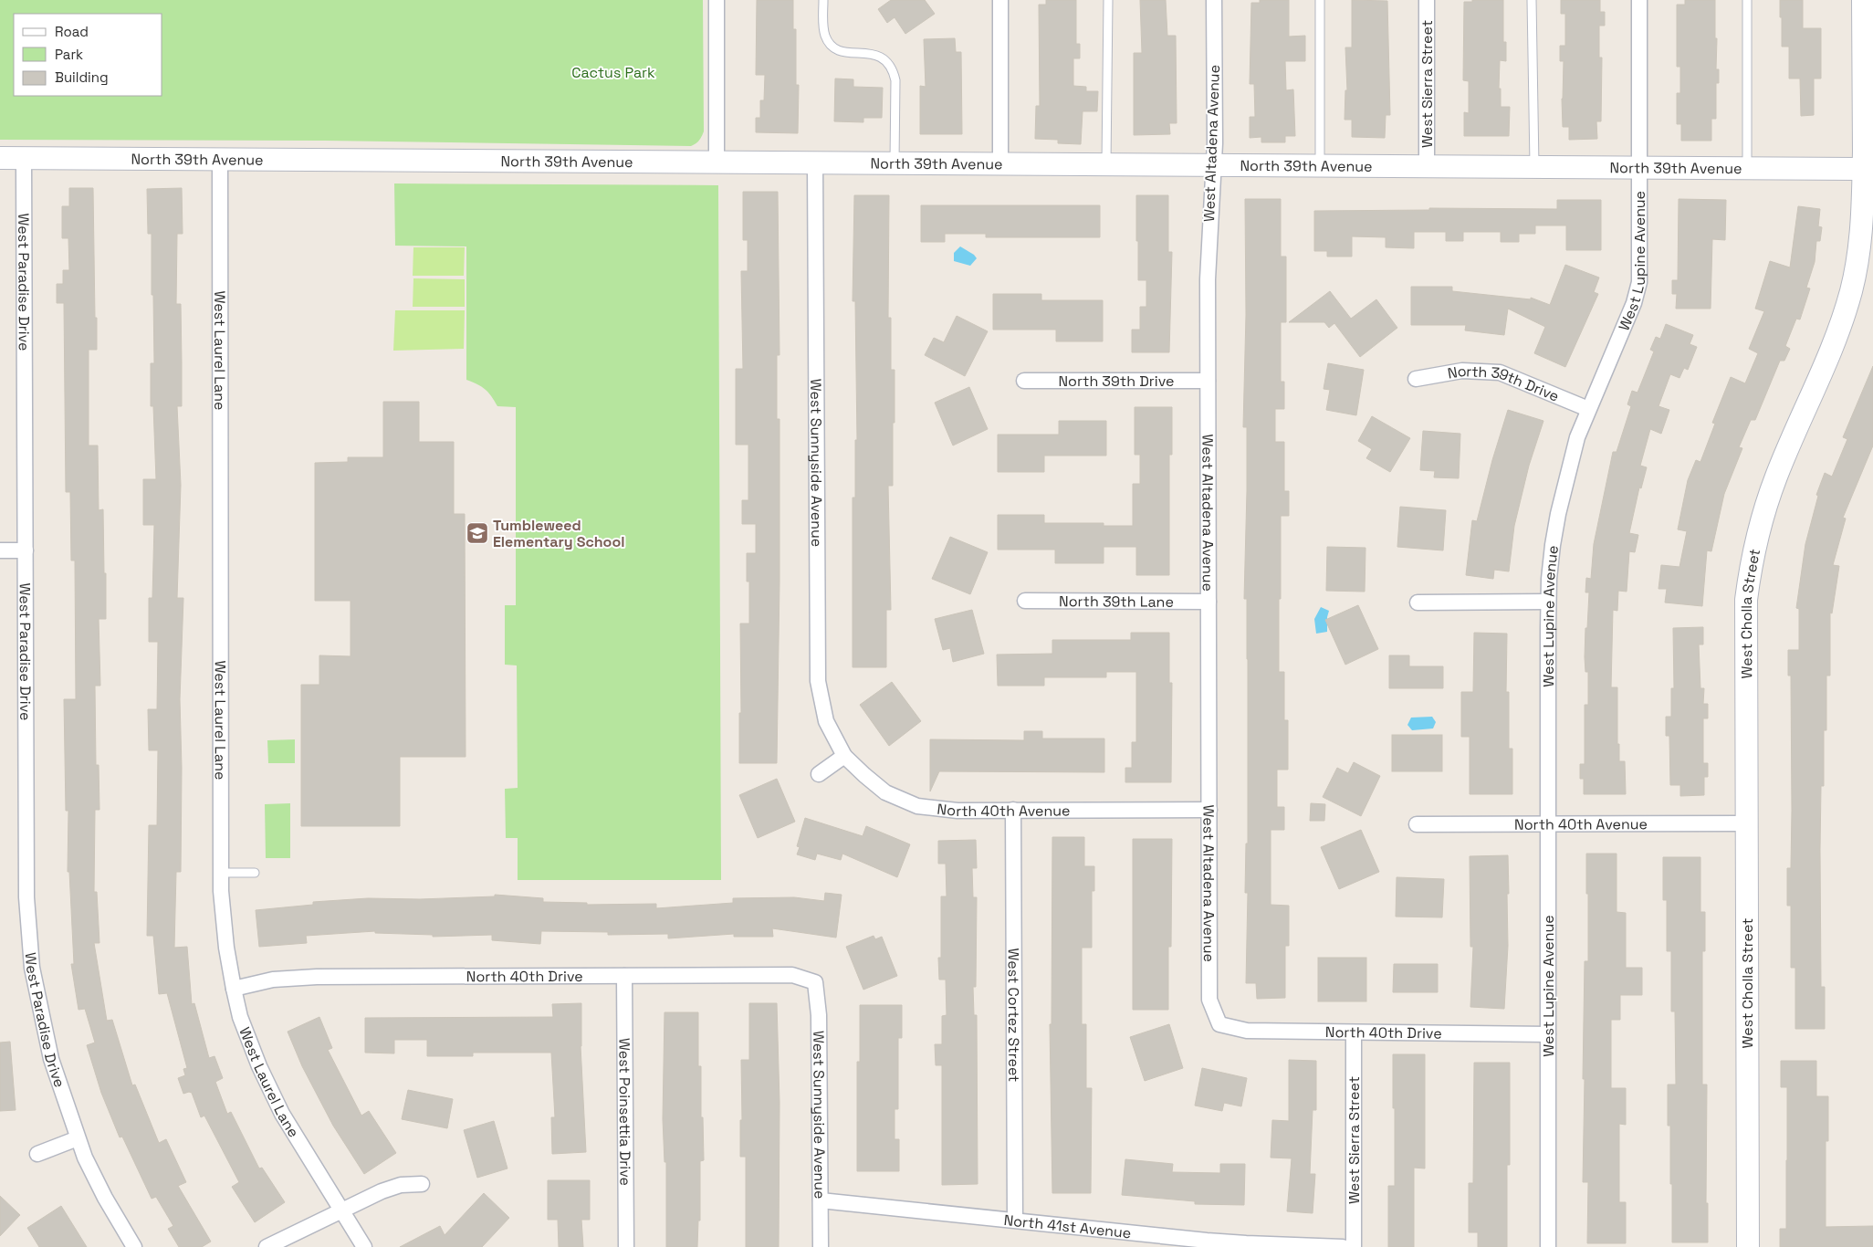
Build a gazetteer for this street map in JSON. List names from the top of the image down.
{
  "streets": {
    "street": [
      "West Sierra Street",
      "West Altadena Avenue",
      "North 39th Avenue",
      "West Lupine Avenue",
      "West Paradise Drive",
      "West Laurel Lane",
      "North 39th Drive",
      "West Sunnyside Avenue",
      "North 39th Lane",
      "West Cholla Street",
      "North 40th Avenue",
      "North 40th Drive",
      "West Cortez Street",
      "West Poinsettia Drive",
      "North 41st Avenue"
    ]
  },
  "crossings": [
    ["West Sierra Street", "North 39th Avenue"],
    ["West Sierra Street", "North 40th Drive"],
    ["West Altadena Avenue", "North 39th Avenue"],
    ["West Altadena Avenue", "North 39th Drive"],
    ["West Altadena Avenue", "North 39th Lane"],
    ["West Altadena Avenue", "North 40th Avenue"],
    ["West Altadena Avenue", "North 40th Drive"],
    ["North 39th Avenue", "West Lupine Avenue"],
    ["North 39th Avenue", "West Paradise Drive"],
    ["North 39th Avenue", "West Laurel Lane"],
    ["North 39th Avenue", "West Sunnyside Avenue"],
    ["North 39th Avenue", "West Cholla Street"],
    ["West Lupine Avenue", "North 39th Drive"],
    ["West Lupine Avenue", "North 40th Avenue"],
    ["West Lupine Avenue", "North 40th Drive"],
    ["West Laurel Lane", "North 40th Drive"],
    ["West Sunnyside Avenue", "North 40th Avenue"],
    ["West Sunnyside Avenue", "North 40th Drive"],
    ["West Sunnyside Avenue", "North 41st Avenue"],
    ["West Cholla Street", "North 40th Avenue"],
    ["North 40th Avenue", "West Cortez Street"],
    ["North 40th Drive", "West Poinsettia Drive"],
    ["West Cortez Street", "North 41st Avenue"]
  ],
  "parks": ["Cactus Park"],
  "places": {
    "school or university": ["Tumbleweed Elementary School"]
  },
  "legend": ["Road", "Park", "Building"]
}
